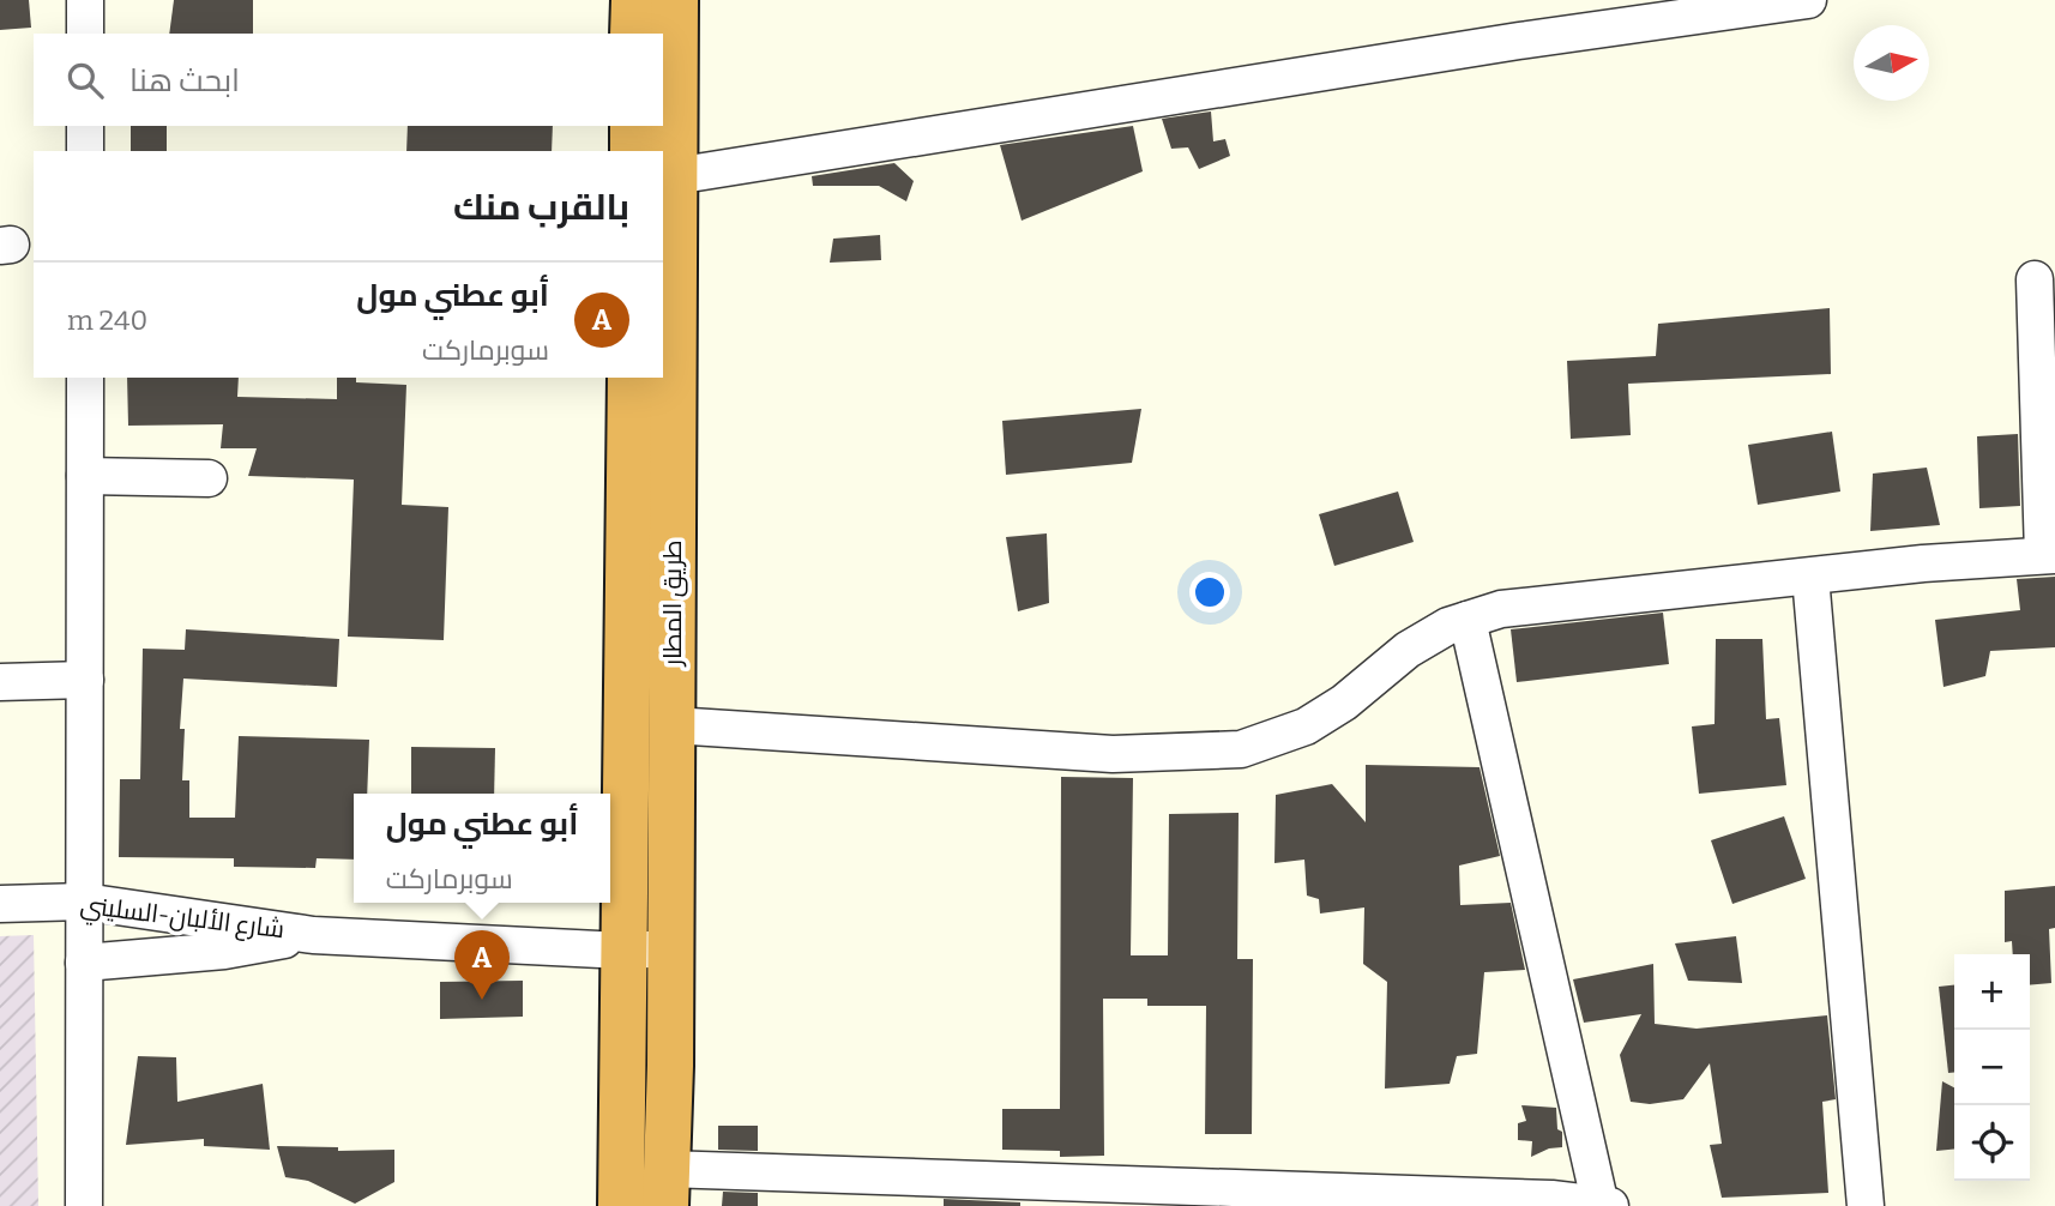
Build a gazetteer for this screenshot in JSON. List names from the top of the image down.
{
  "streets": {
    "highway": ["طريق المطار"],
    "street": ["شارع الألبان-السليني"]
  },
  "crossings": [
    ["طريق المطار", "شارع الألبان-السليني"]
  ],
  "north": "right",
  "page": {
    "search": "ابحث هنا",
    "heading": "بالقرب منك",
    "list": [
      {
        "mark": "A",
        "name": "أبو عطني مول",
        "note": "سوبرماركت",
        "value": "240 m"
      }
    ],
    "popup": ["أبو عطني مول", "سوبرماركت"],
    "pins": "A",
    "map_buttons": ["+", "−"]
  }
}
